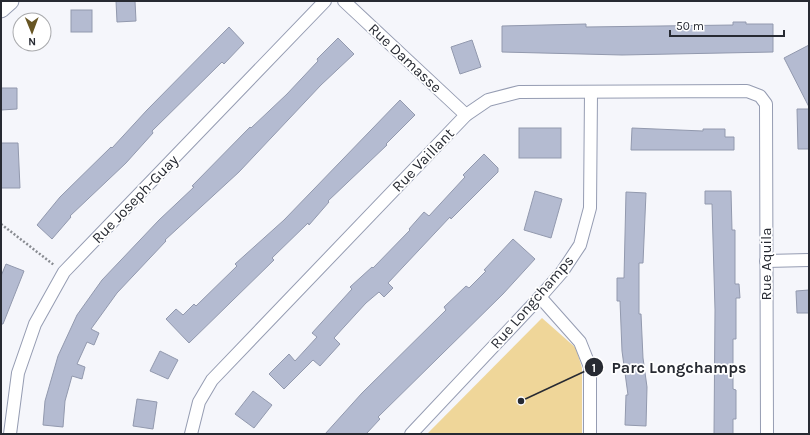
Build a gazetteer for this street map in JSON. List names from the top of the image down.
{
  "streets": {
    "street": [
      "Rue Damasse",
      "Rue Vaillant",
      "Rue Joseph-Guay",
      "Rue Aquila",
      "Rue Longchamps"
    ]
  },
  "crossings": [
    ["Rue Damasse", "Rue Vaillant"],
    ["Rue Vaillant", "Rue Aquila"],
    ["Rue Vaillant", "Rue Longchamps"]
  ],
  "places": ["Parc Longchamps"],
  "scale_bar": "50 m",
  "north": "bottom"
}
